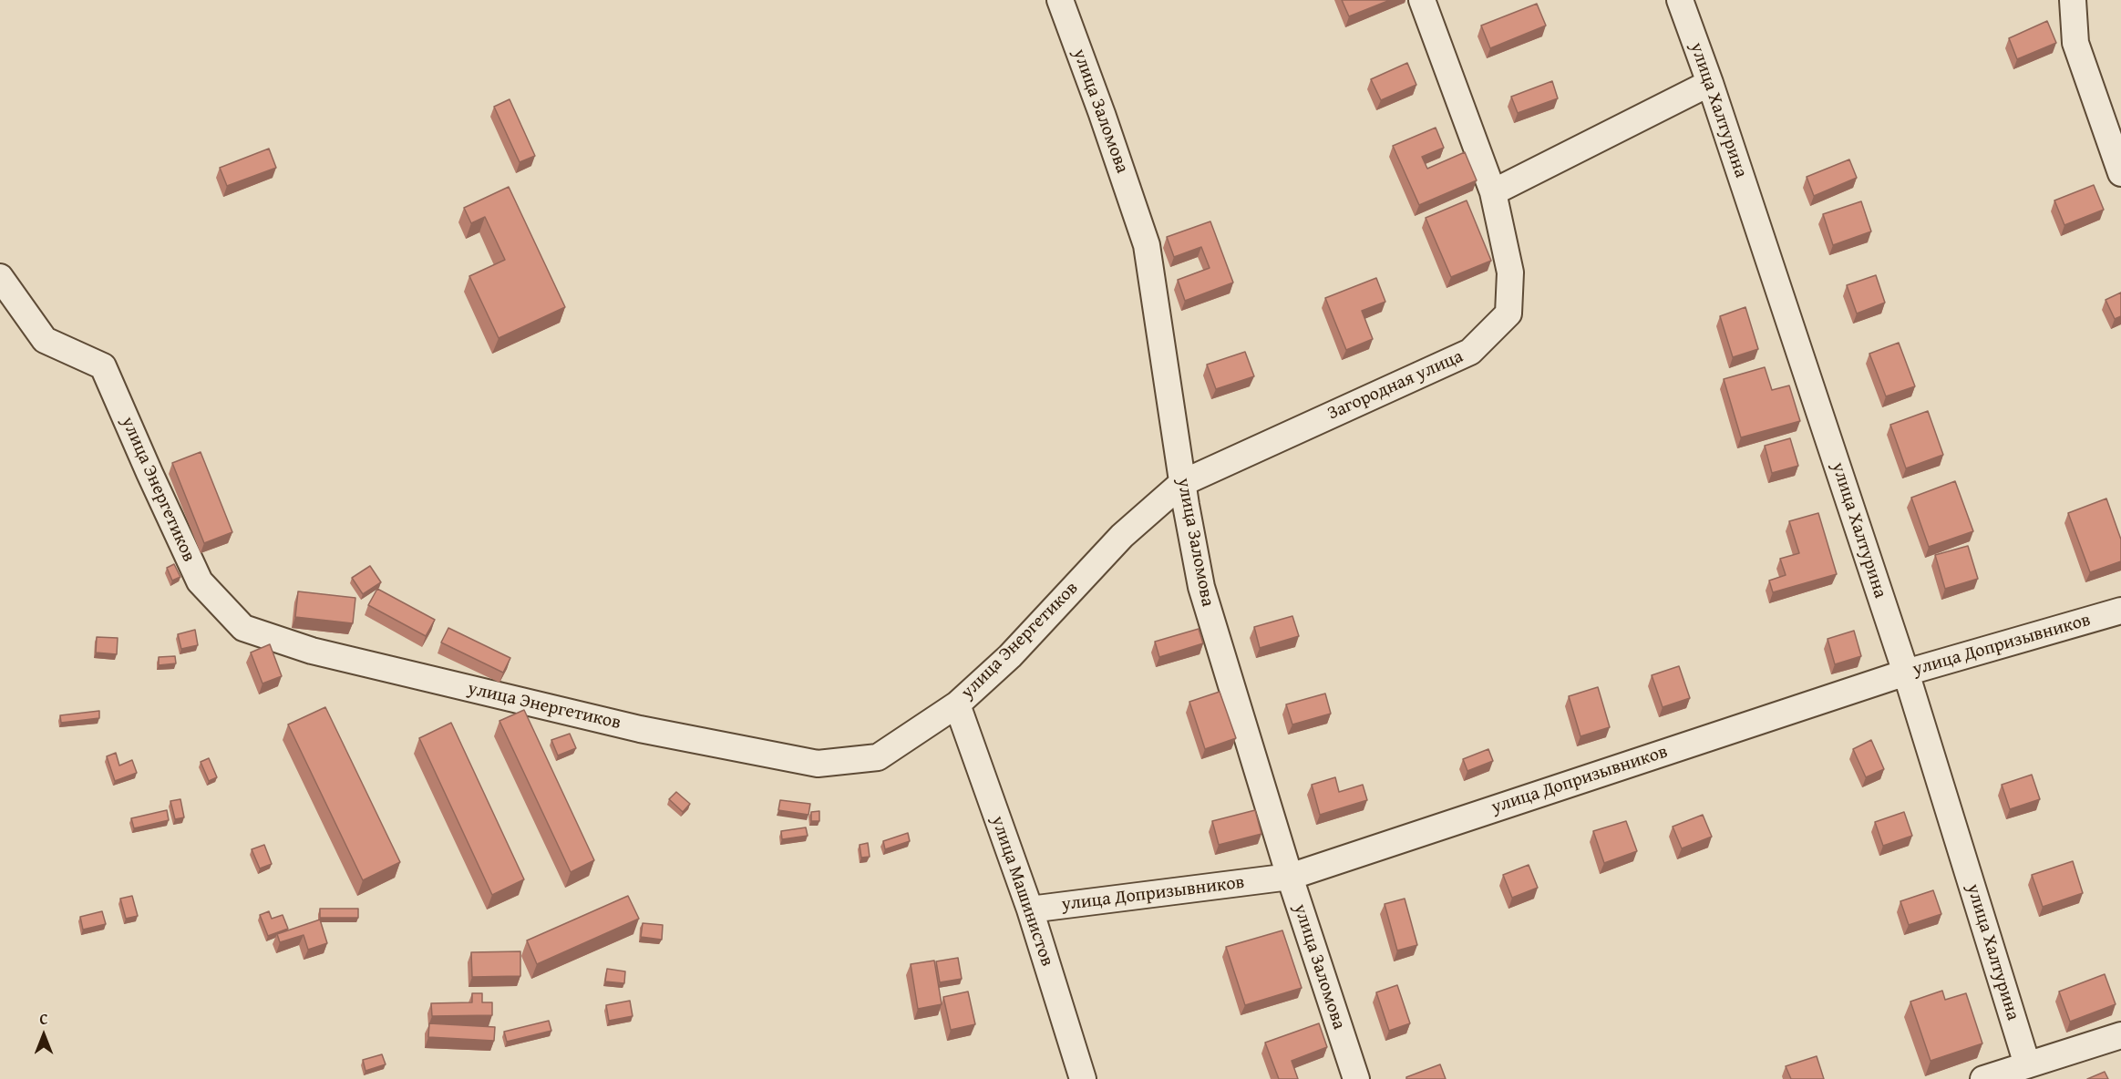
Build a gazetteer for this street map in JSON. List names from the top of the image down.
{
  "streets": {
    "street": [
      "улица Халтурина",
      "улица Заломова",
      "Загородная улица",
      "улица Энергетиков",
      "улица Допризывников",
      "улица Машинистов"
    ]
  },
  "crossings": [
    ["улица Халтурина", "улица Допризывников"],
    ["улица Заломова", "Загородная улица"],
    ["улица Заломова", "улица Энергетиков"],
    ["улица Заломова", "улица Допризывников"],
    ["Загородная улица", "улица Энергетиков"],
    ["улица Энергетиков", "улица Машинистов"],
    ["улица Допризывников", "улица Машинистов"]
  ],
  "north": "top"
}
